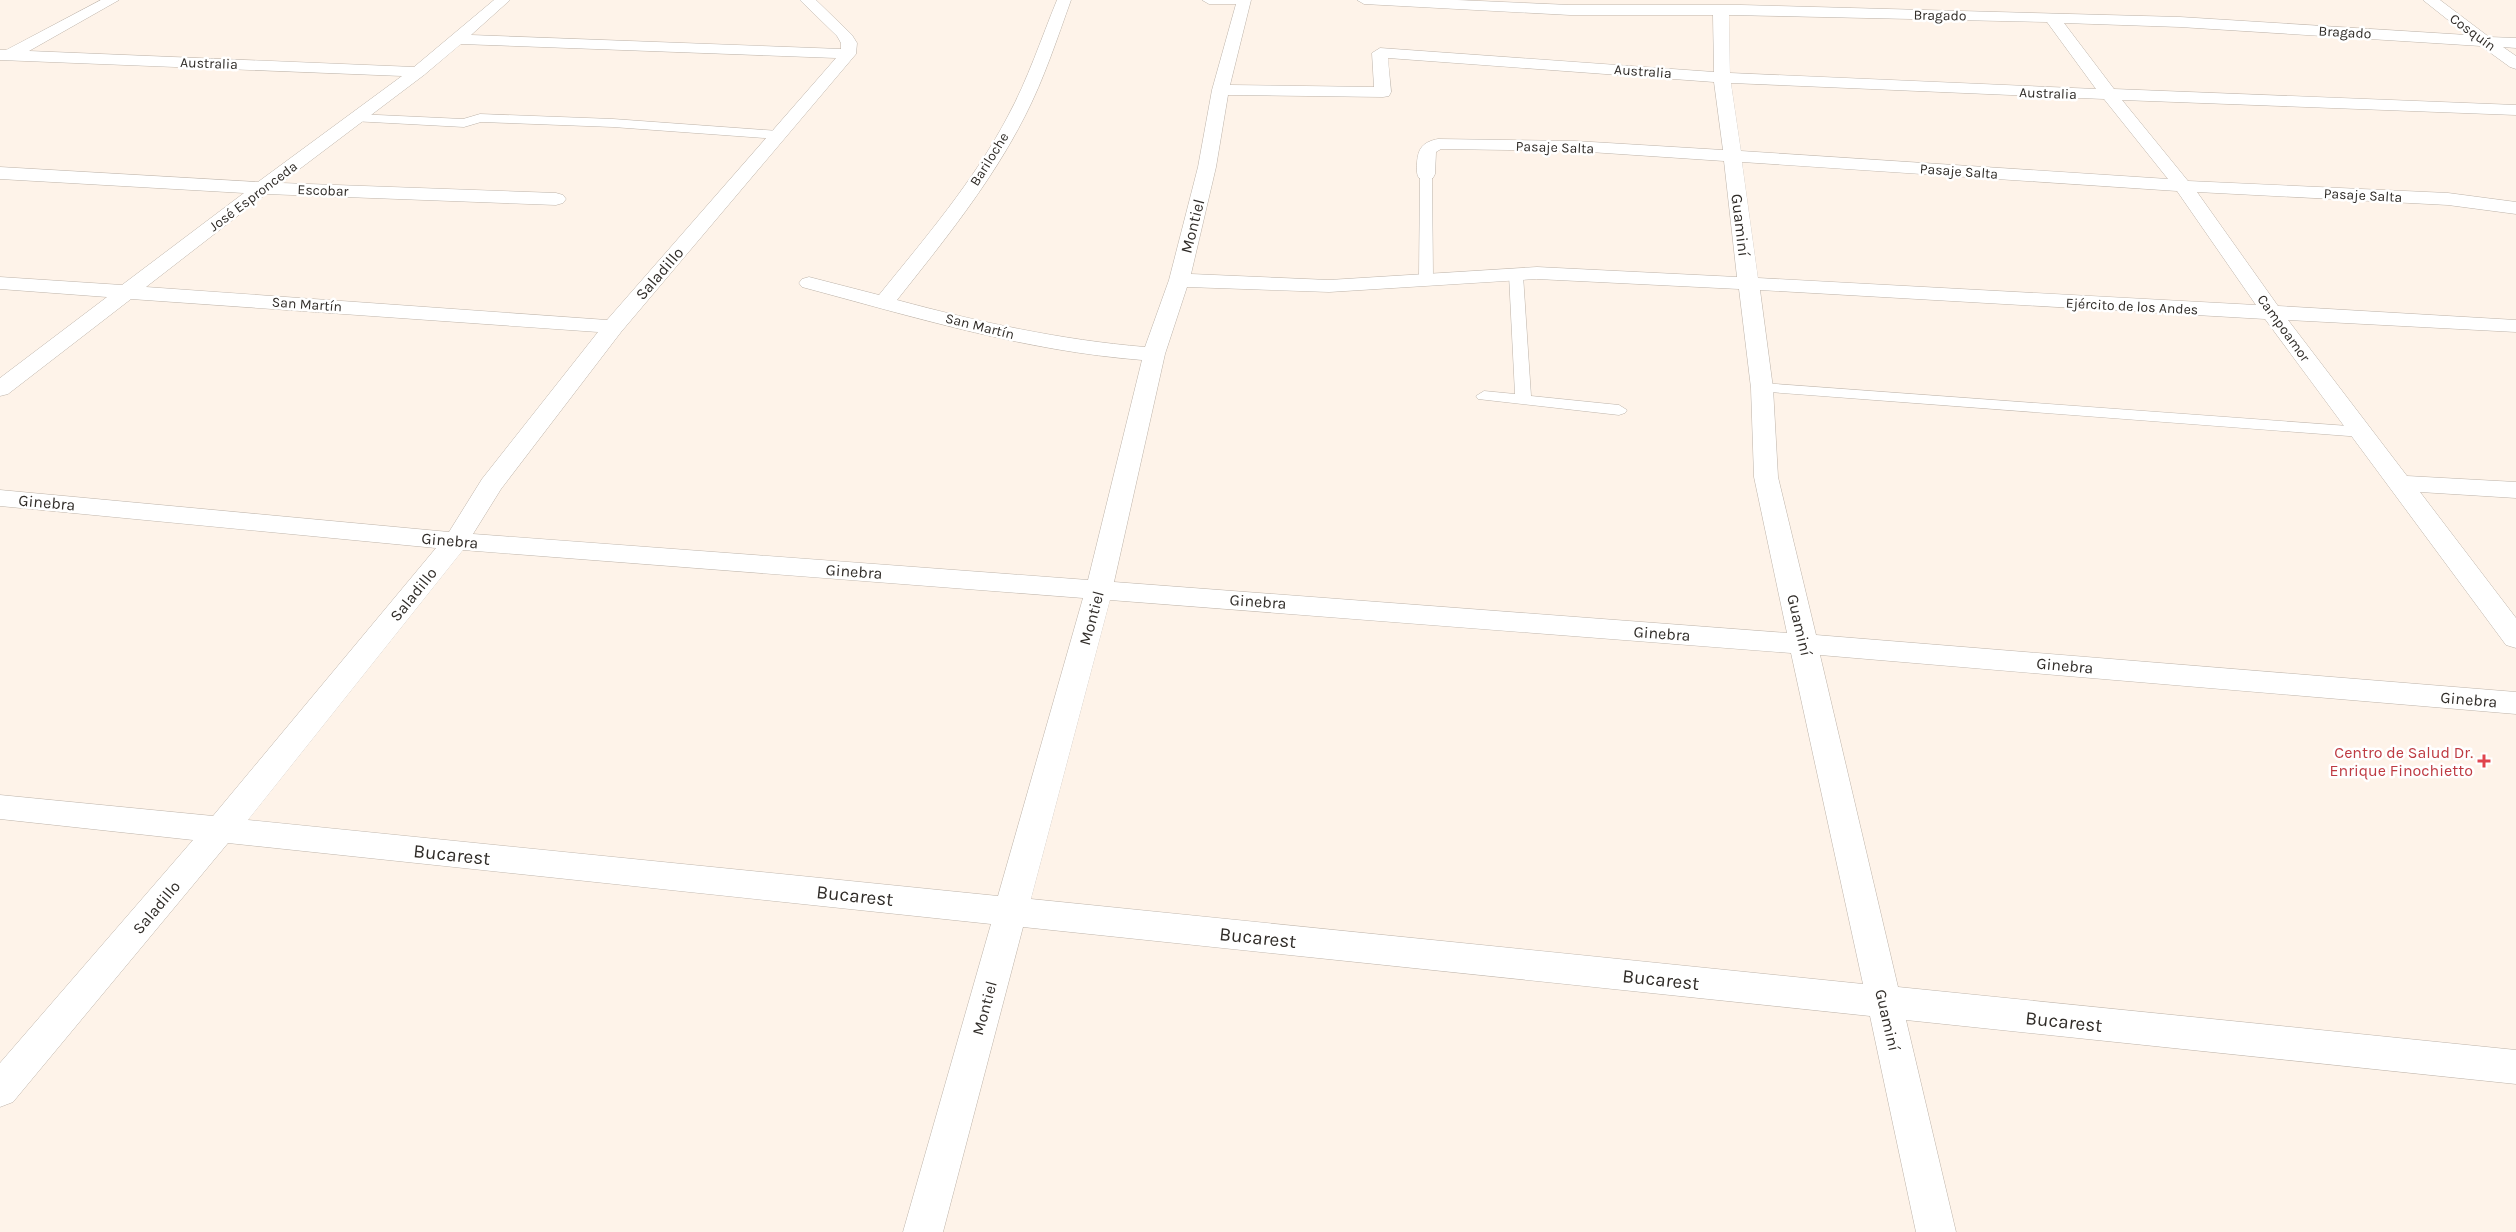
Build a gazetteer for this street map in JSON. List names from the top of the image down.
{
  "streets": {
    "street": [
      "Bragado",
      "Cosquín",
      "Australia",
      "Pasaje Salta",
      "Bariloche",
      "Escobar",
      "José Espronceda",
      "Guaminí",
      "Montiel",
      "Saladillo",
      "San Martín",
      "Ejército de los Andes",
      "Campoamor",
      "Ginebra",
      "Bucarest"
    ]
  },
  "crossings": [
    ["Bragado", "Cosquín"],
    ["Bragado", "Guaminí"],
    ["Bragado", "Campoamor"],
    ["Australia", "José Espronceda"],
    ["Australia", "Guaminí"],
    ["Australia", "Montiel"],
    ["Australia", "Campoamor"],
    ["Pasaje Salta", "Guaminí"],
    ["Pasaje Salta", "Campoamor"],
    ["Bariloche", "San Martín"],
    ["Escobar", "José Espronceda"],
    ["José Espronceda", "San Martín"],
    ["Guaminí", "Ejército de los Andes"],
    ["Guaminí", "Ginebra"],
    ["Guaminí", "Bucarest"],
    ["Montiel", "San Martín"],
    ["Montiel", "Ejército de los Andes"],
    ["Montiel", "Ginebra"],
    ["Montiel", "Bucarest"],
    ["Saladillo", "San Martín"],
    ["Saladillo", "Ginebra"],
    ["Saladillo", "Bucarest"],
    ["Ejército de los Andes", "Campoamor"]
  ],
  "places": {
    "health": ["Centro de Salud Dr. Enrique Finochietto"]
  }
}
